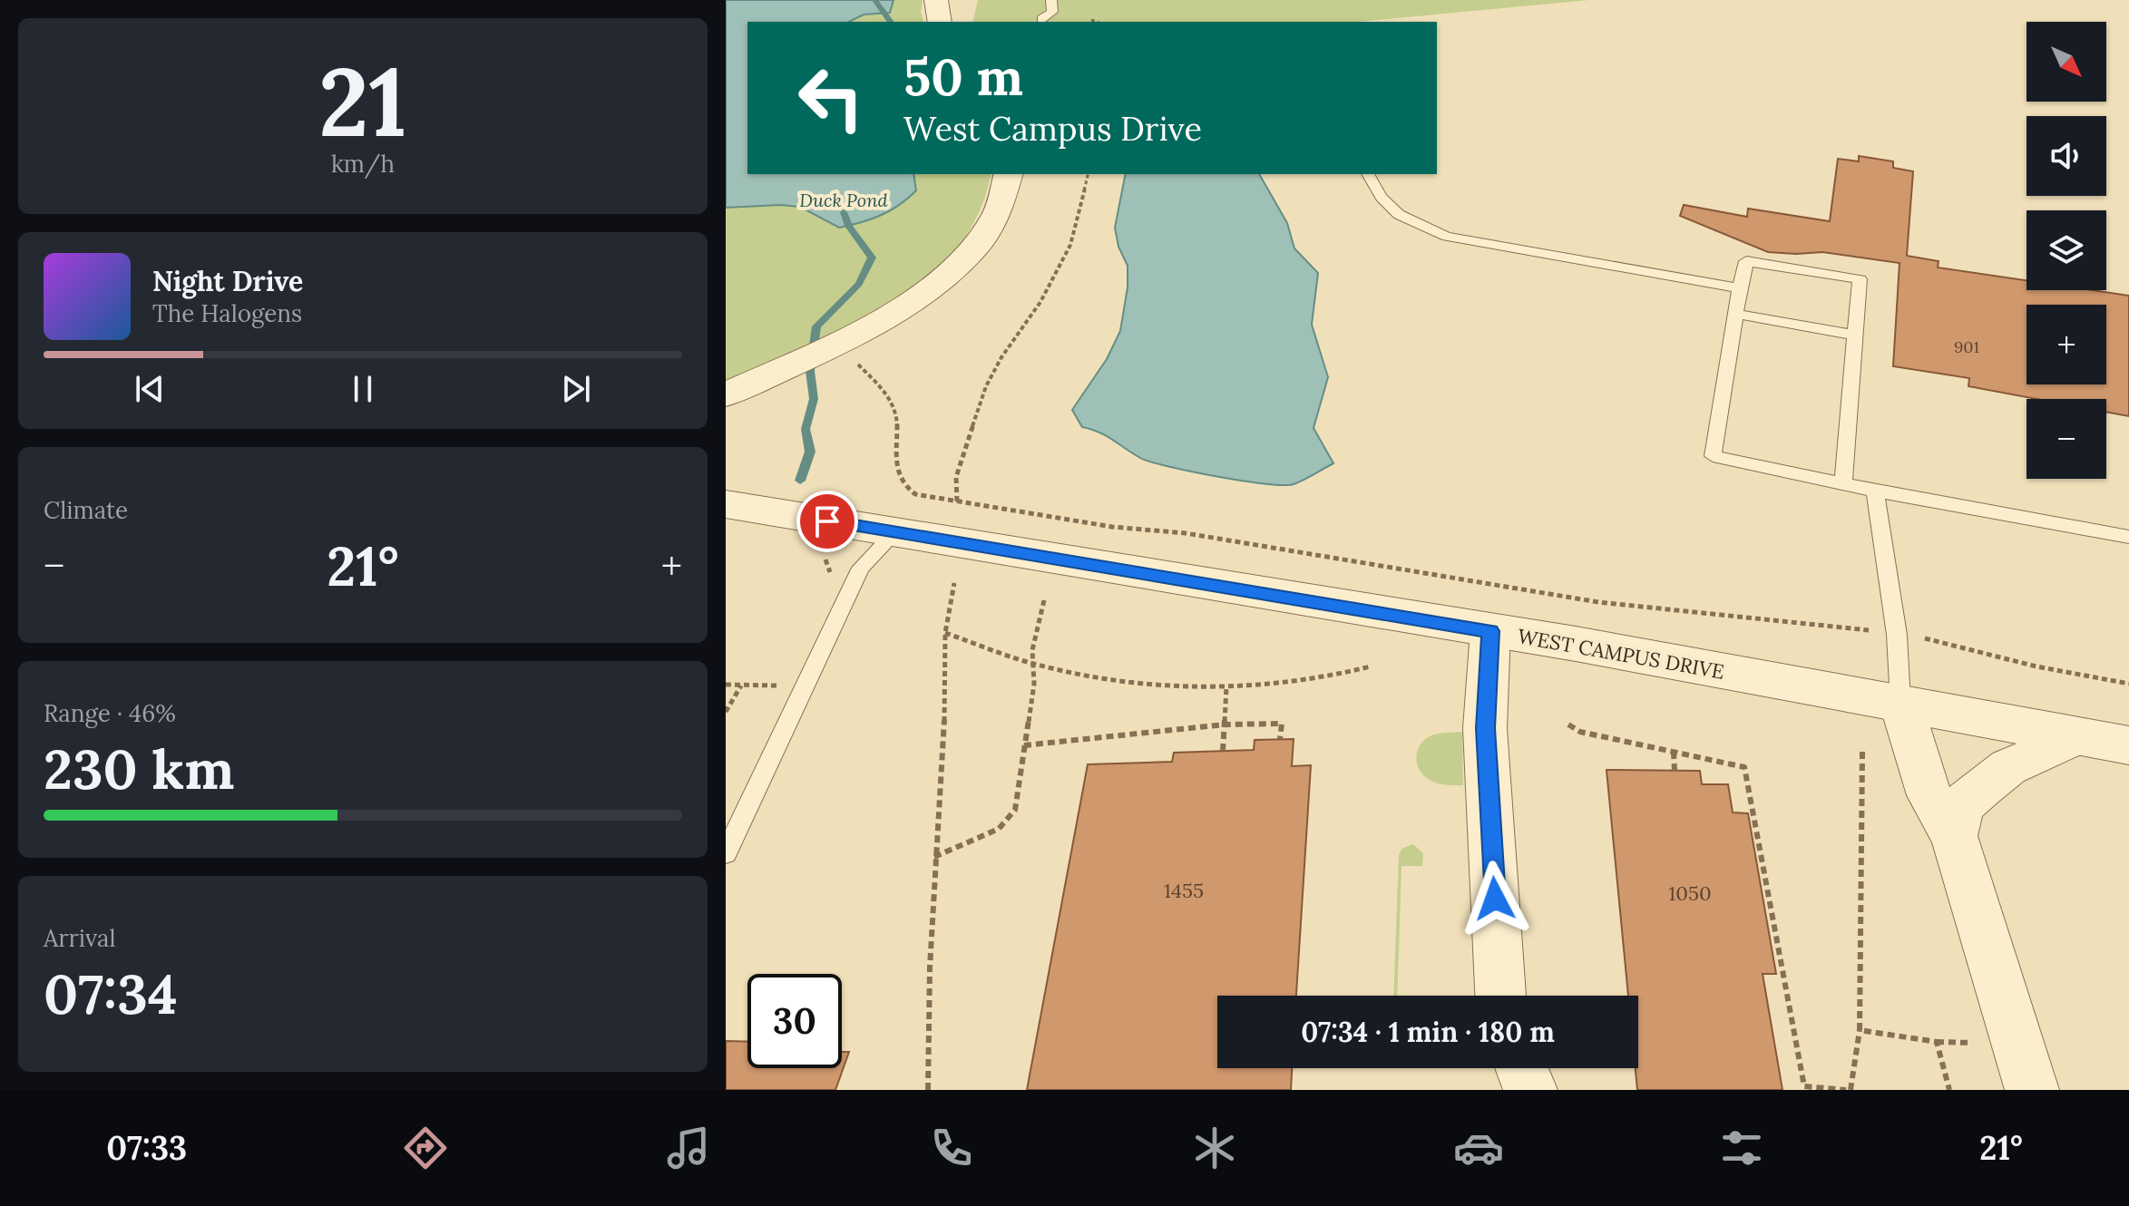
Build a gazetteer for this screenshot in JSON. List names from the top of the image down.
{
  "streets": {
    "street": ["WEST CAMPUS DRIVE"]
  },
  "water": ["Duck Pond"],
  "house_numbers": ["901", "1455", "1050"],
  "north": "bottom right",
  "page": {
    "tile": [
      ["21", "km/h"],
      "Climate",
      ["Range · 46%", "230 km"],
      ["Arrival", "07:34"]
    ],
    "map_buttons": ["+", "−"],
    "turn": ["50 m", "West Campus Drive"],
    "song": ["Night Drive", "The Halogens"],
    "heat": ["−", "21°", "+"],
    "limit": "30",
    "trip": "07:34 · 1 min · 180 m",
    "tabs": ["07:33", "21°"]
  }
}
